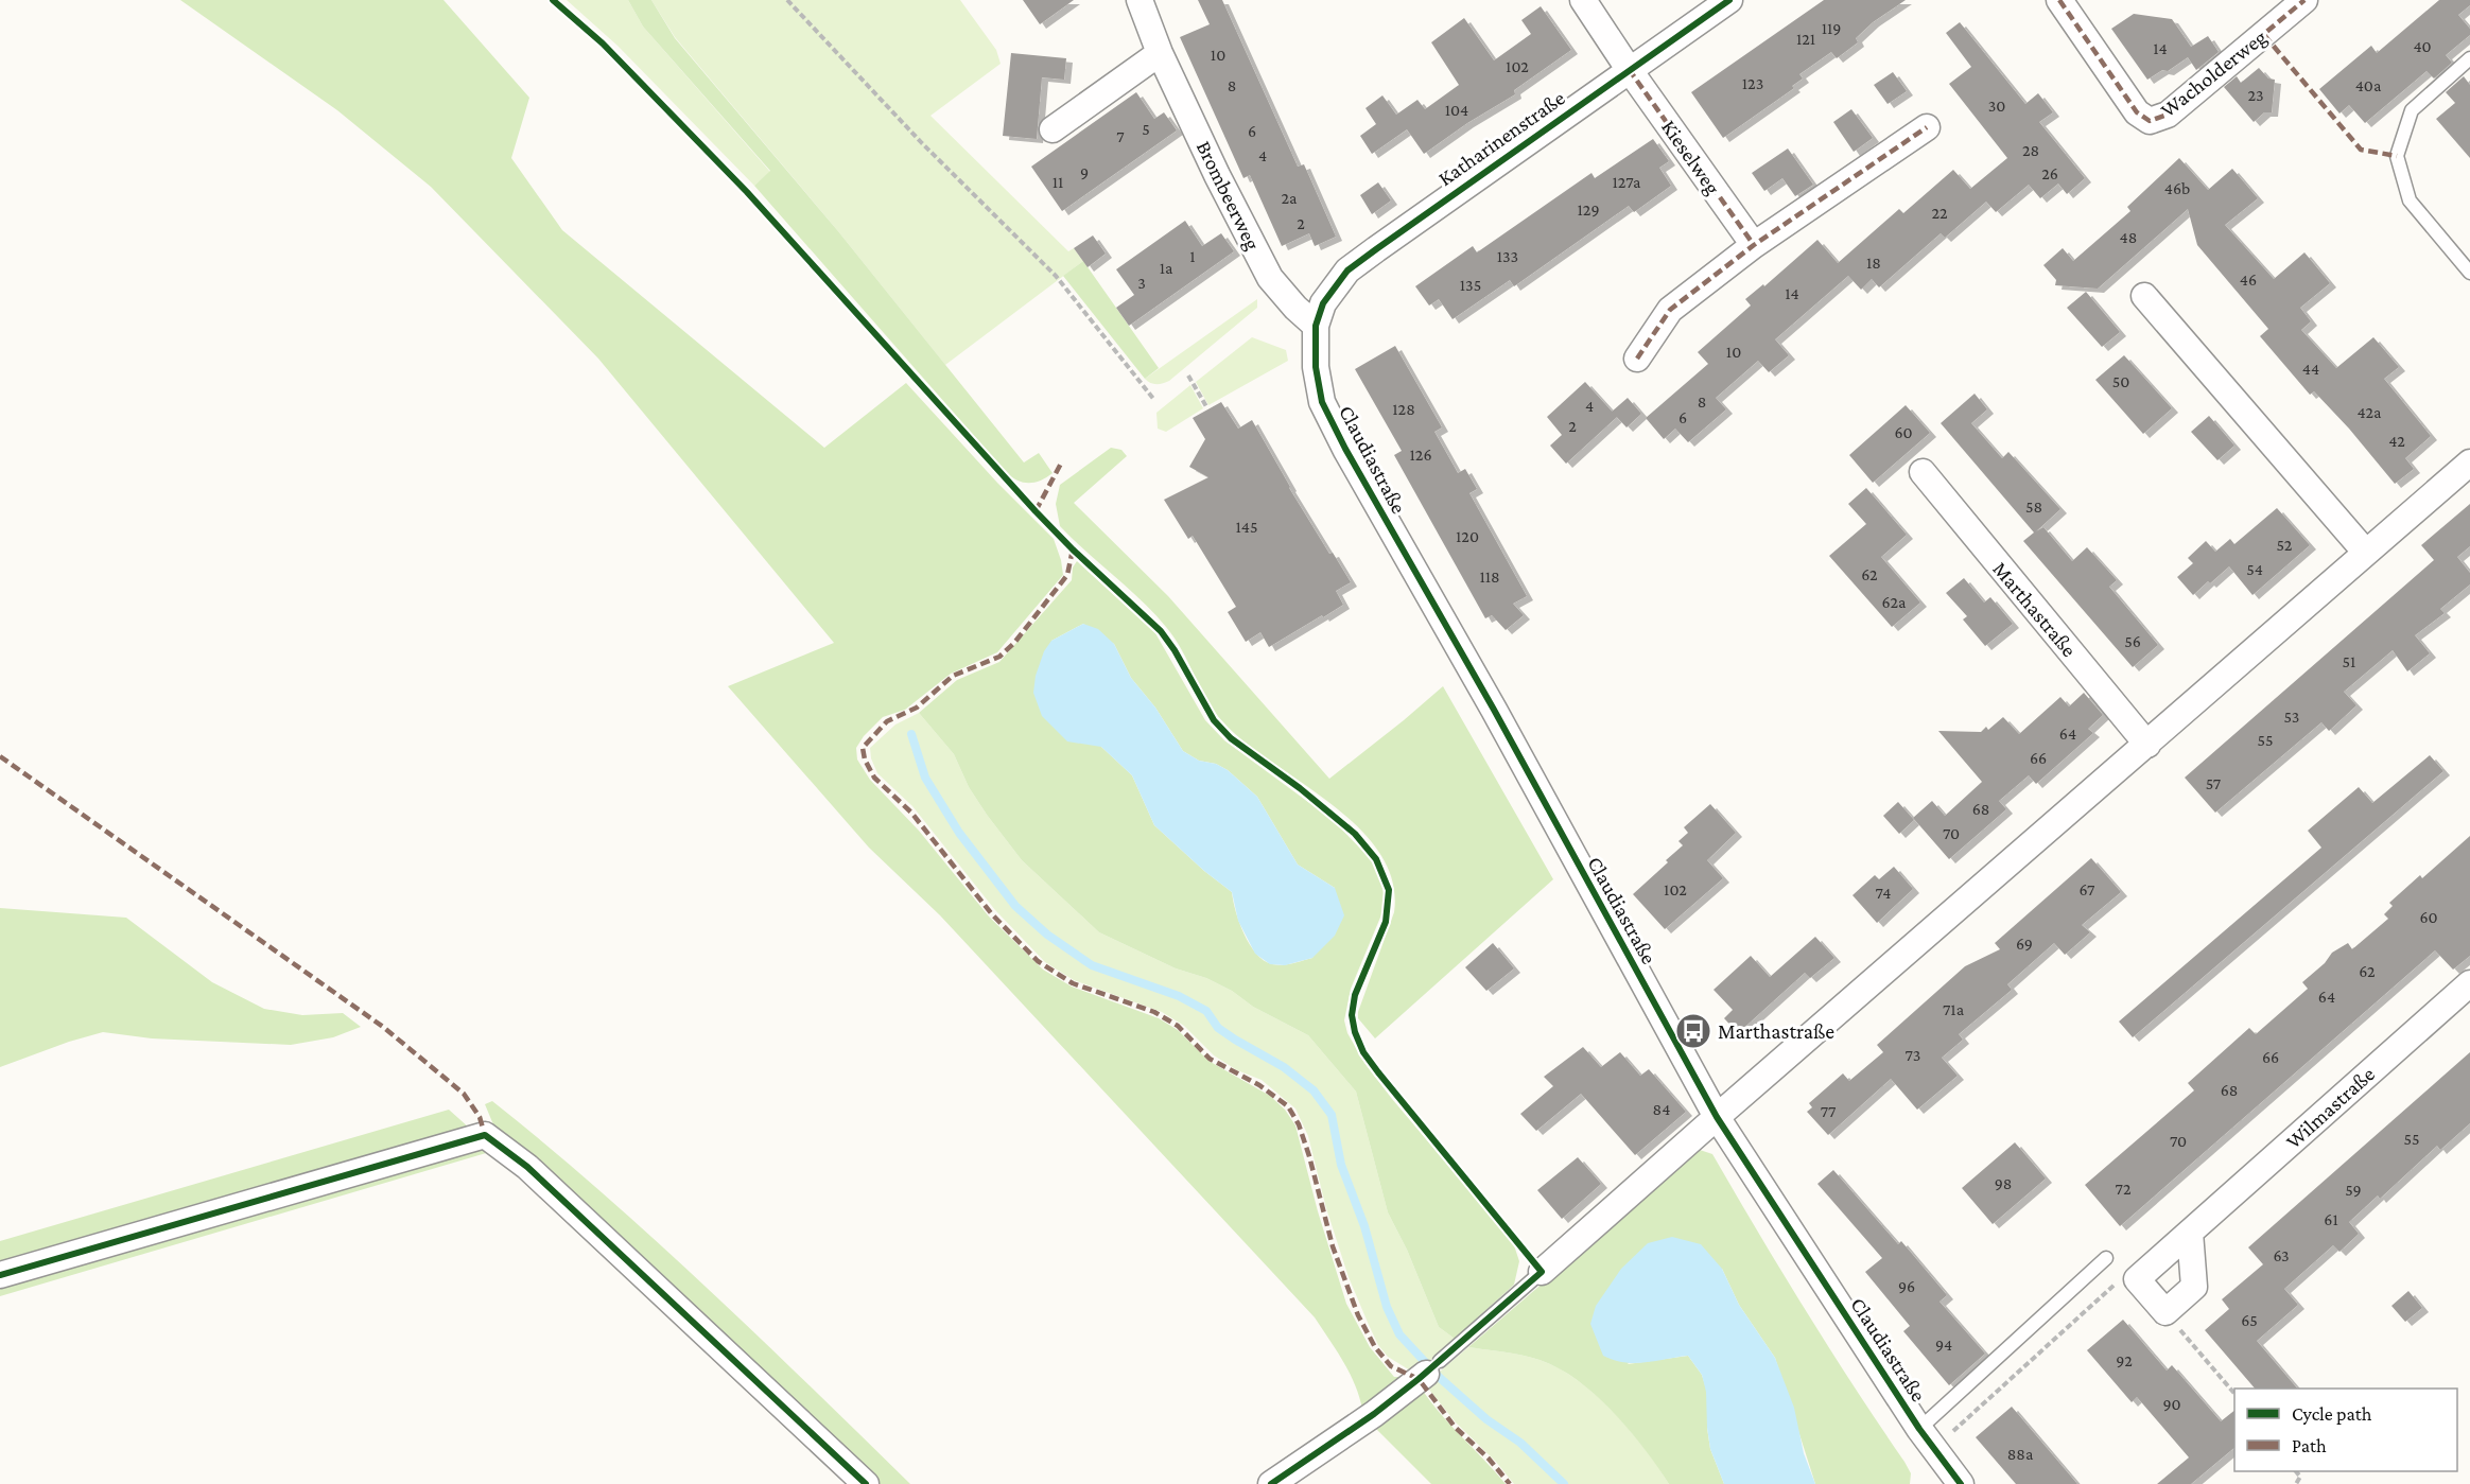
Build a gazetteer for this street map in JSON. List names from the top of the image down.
{
  "streets": {
    "street": [
      "Wacholderweg",
      "Katharinenstraße",
      "Kieselweg",
      "Brombeerweg",
      "Claudiastraße",
      "Marthastraße",
      "Wilmastraße"
    ]
  },
  "crossings": [
    ["Katharinenstraße", "Kieselweg"],
    ["Katharinenstraße", "Brombeerweg"],
    ["Katharinenstraße", "Claudiastraße"],
    ["Brombeerweg", "Claudiastraße"]
  ],
  "places": {
    "bus stop": ["Marthastraße"]
  },
  "house_numbers": [
    "119",
    "121",
    "40",
    "14",
    "10",
    "102",
    "123",
    "8",
    "40a",
    "23",
    "30",
    "104",
    "5",
    "6",
    "7",
    "28",
    "4",
    "9",
    "26",
    "11",
    "127a",
    "46b",
    "2a",
    "129",
    "22",
    "2",
    "48",
    "1",
    "133",
    "18",
    "1a",
    "46",
    "3",
    "135",
    "14",
    "10",
    "44",
    "50",
    "8",
    "4",
    "128",
    "42a",
    "6",
    "2",
    "60",
    "42",
    "126",
    "58",
    "145",
    "120",
    "52",
    "54",
    "62",
    "118",
    "62a",
    "56",
    "51",
    "53",
    "64",
    "55",
    "66",
    "57",
    "68",
    "70",
    "102",
    "67",
    "74",
    "60",
    "69",
    "62",
    "64",
    "71a",
    "73",
    "66",
    "68",
    "84",
    "77",
    "55",
    "70",
    "98",
    "72",
    "59",
    "61",
    "63",
    "96",
    "65",
    "94",
    "92",
    "90",
    "88a"
  ],
  "legend": ["Cycle path", "Path"]
}
